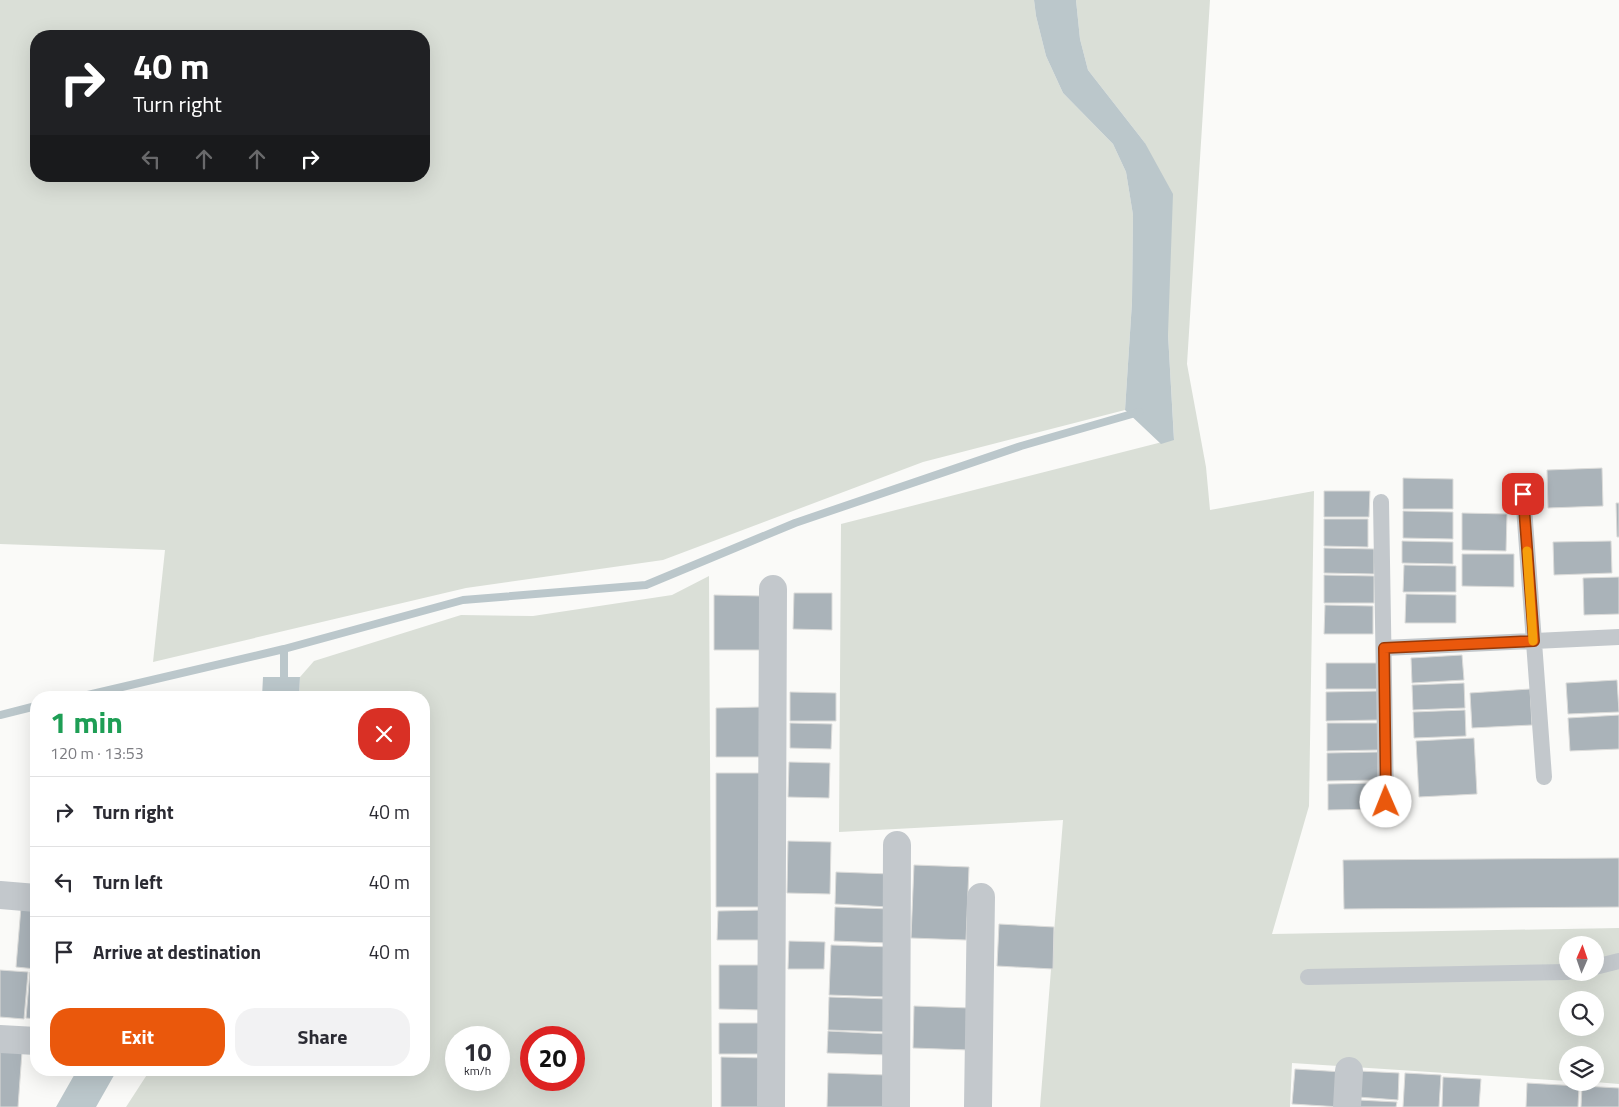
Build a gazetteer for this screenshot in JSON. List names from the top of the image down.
{
  "north": "top",
  "page": {
    "turn": ["40 m", "Turn right"],
    "heading": ["1 min", "120 m · 13:53"],
    "list": [
      {
        "name": "Turn right",
        "value": "40 m"
      },
      {
        "name": "Turn left",
        "value": "40 m"
      },
      {
        "name": "Arrive at destination",
        "value": "40 m"
      }
    ],
    "buttons": ["Exit", "Share"],
    "speed": "10 km/h",
    "limit": "20"
  }
}
